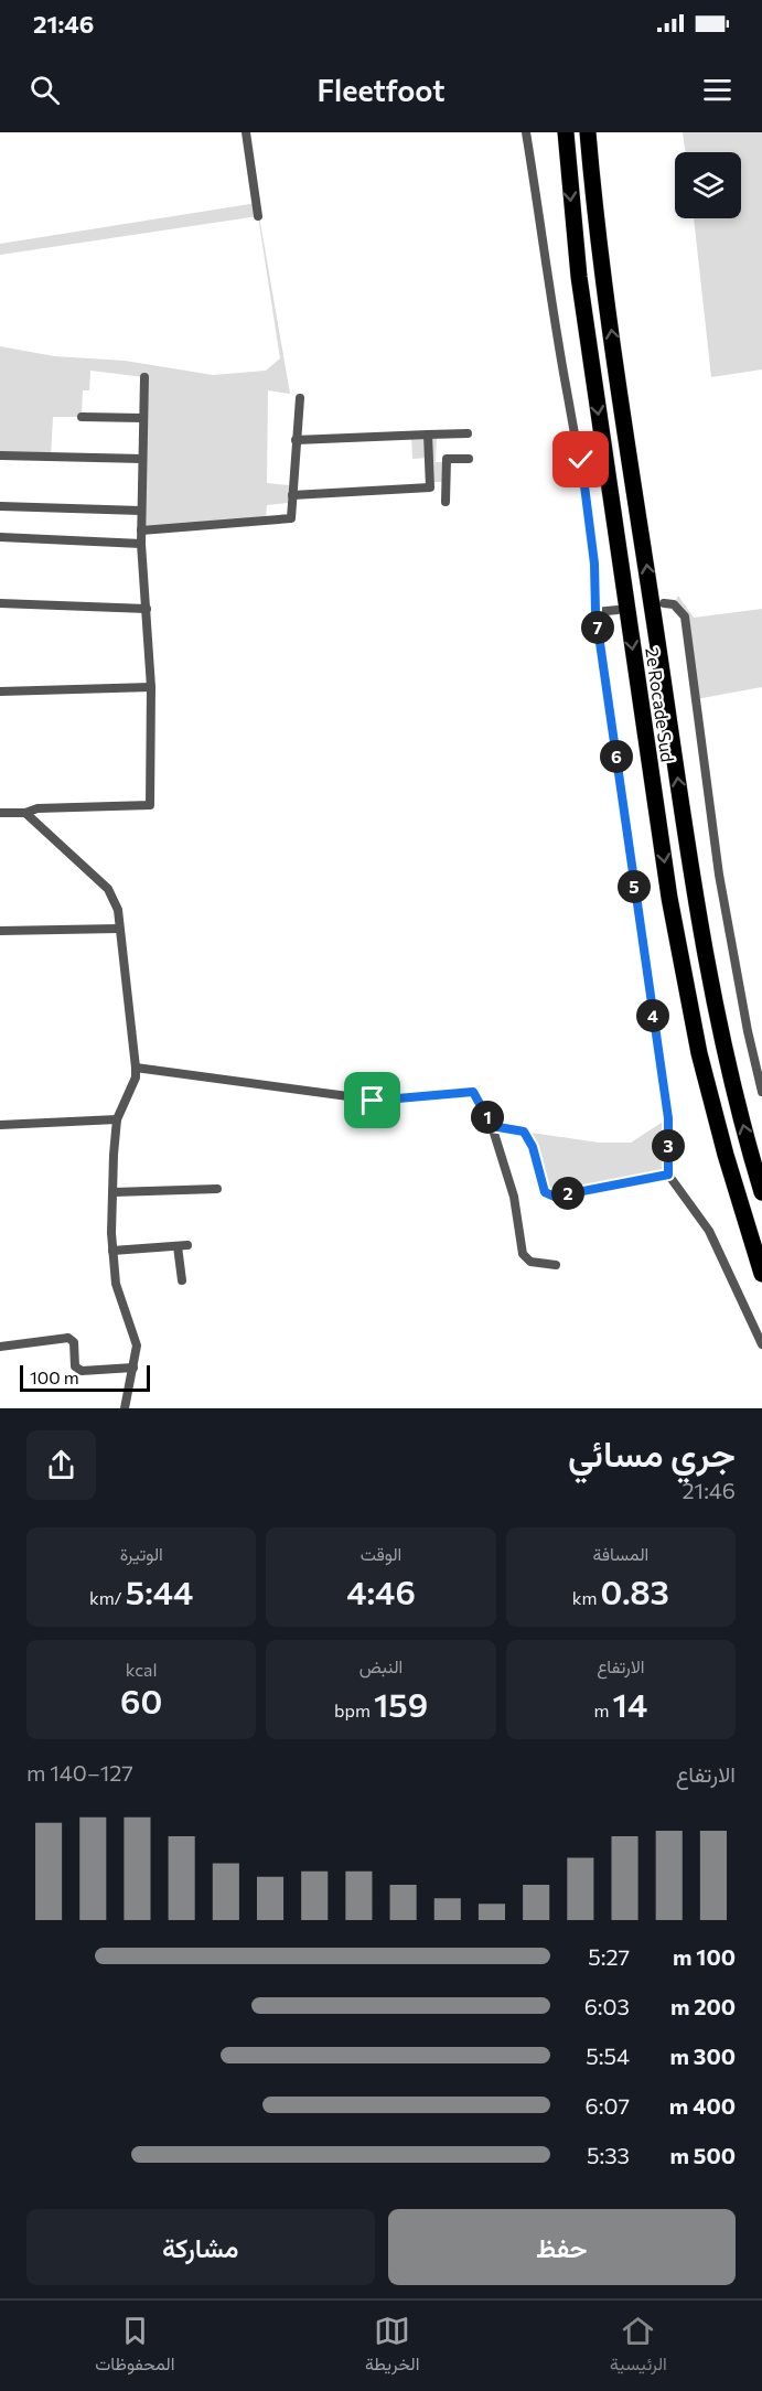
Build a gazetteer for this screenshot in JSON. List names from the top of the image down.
{
  "streets": {
    "highway": ["2e Rocade Sud"]
  },
  "scale_bar": "100 m",
  "page": {
    "status": "21:46",
    "header": "Fleetfoot",
    "pins": [
      "7",
      "6",
      "5",
      "4",
      "1",
      "3",
      "2"
    ],
    "scale": "100 m",
    "heading": ["جري مسائي", "21:46"],
    "stats": [
      ["المسافة", "0.83 km"],
      ["الوقت", "4:46"],
      ["الوتيرة", "5:44 /km"],
      ["الارتفاع", "14 m"],
      ["النبض", "159 bpm"],
      ["kcal", "60"]
    ],
    "chart": ["الارتفاع", "127–140 m"],
    "list": [
      {
        "name": "100 m",
        "note": "5:27"
      },
      {
        "name": "200 m",
        "note": "6:03"
      },
      {
        "name": "300 m",
        "note": "5:54"
      },
      {
        "name": "400 m",
        "note": "6:07"
      },
      {
        "name": "500 m",
        "note": "5:33"
      }
    ],
    "buttons": ["حفظ", "مشاركة"],
    "tabs": ["الرئيسية", "الخريطة", "المحفوظات"]
  }
}
